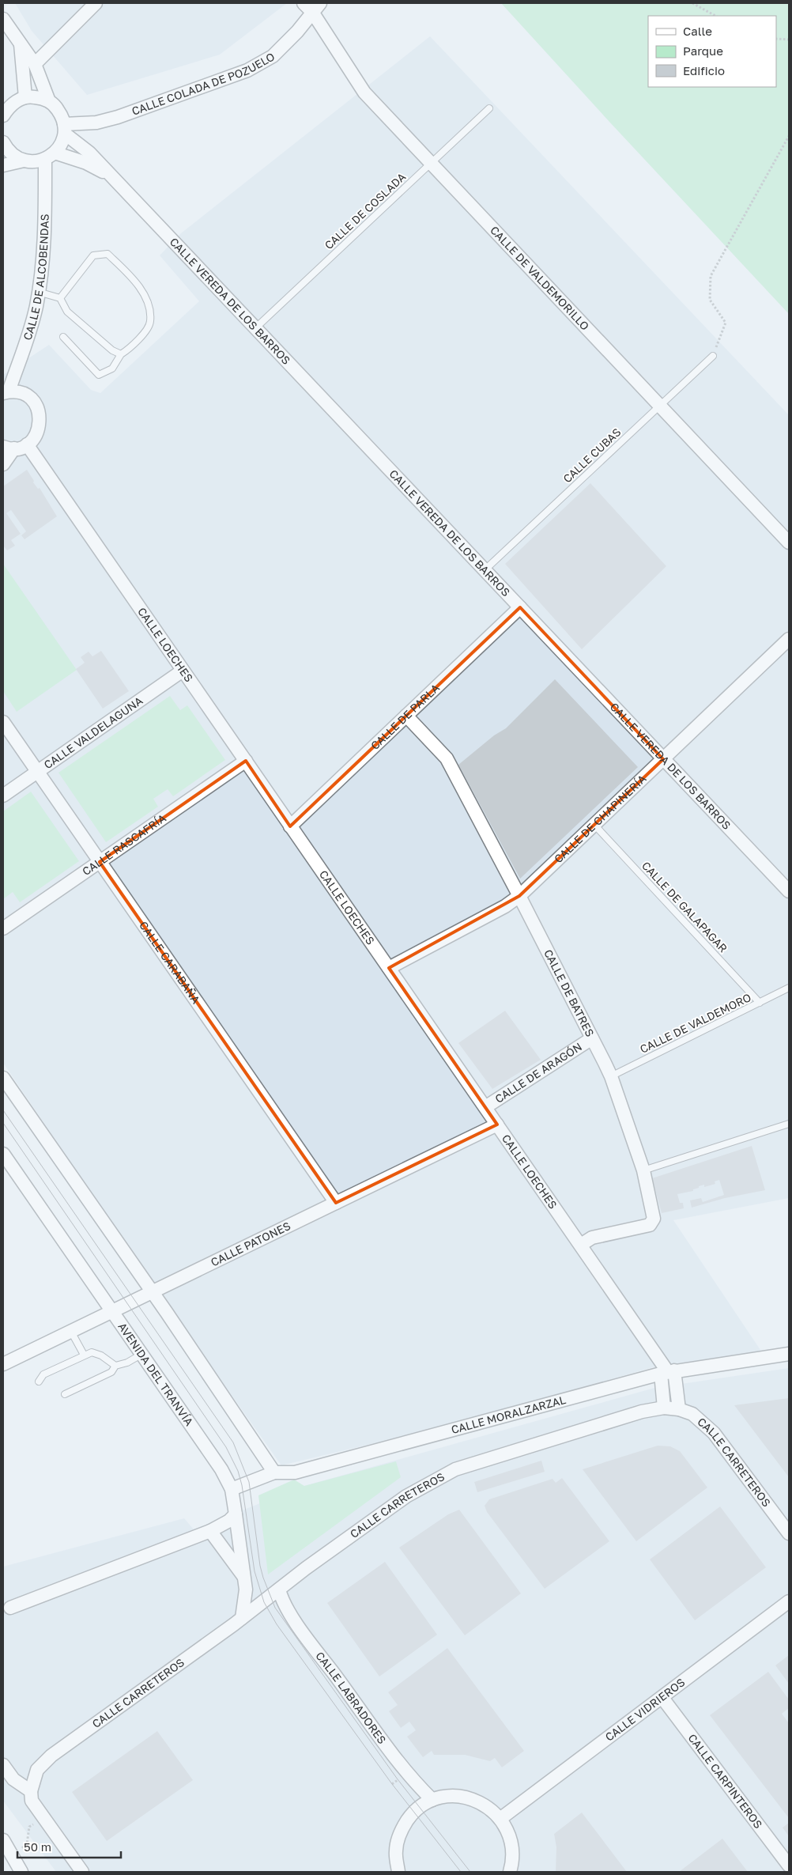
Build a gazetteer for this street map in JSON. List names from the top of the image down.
{
  "streets": {
    "street": [
      "CALLE COLADA DE POZUELO",
      "CALLE DE ALCOBENDAS",
      "CALLE DE VALDEMORILLO",
      "CALLE VEREDA DE LOS BARROS",
      "CALLE LOECHES",
      "CALLE DE PARLA",
      "CALLE VALDELAGUNA",
      "CALLE DE CHAPINERÍA",
      "CALLE RASCAFRÍA",
      "CALLE CARABAÑA",
      "CALLE DE BATRES",
      "CALLE DE ARAGÓN",
      "CALLE PATONES",
      "AVENIDA DEL TRANVÍA",
      "CALLE MORALZARZAL",
      "CALLE CARRETEROS",
      "CALLE LABRADORES",
      "CALLE VIDRIEROS",
      "CALLE CARPINTEROS"
    ],
    "lane": [
      "CALLE DE COSLADA",
      "CALLE CUBAS",
      "CALLE DE GALAPAGAR",
      "CALLE DE VALDEMORO"
    ]
  },
  "crossings": [
    ["CALLE COLADA DE POZUELO", "CALLE DE VALDEMORILLO"],
    ["CALLE COLADA DE POZUELO", "CALLE VEREDA DE LOS BARROS"],
    ["CALLE DE COSLADA", "CALLE DE VALDEMORILLO"],
    ["CALLE DE COSLADA", "CALLE VEREDA DE LOS BARROS"],
    ["CALLE DE ALCOBENDAS", "CALLE VEREDA DE LOS BARROS"],
    ["CALLE DE VALDEMORILLO", "CALLE CUBAS"],
    ["CALLE VEREDA DE LOS BARROS", "CALLE CUBAS"],
    ["CALLE VEREDA DE LOS BARROS", "CALLE DE PARLA"],
    ["CALLE VEREDA DE LOS BARROS", "CALLE DE CHAPINERÍA"],
    ["CALLE LOECHES", "CALLE DE PARLA"],
    ["CALLE LOECHES", "CALLE VALDELAGUNA"],
    ["CALLE LOECHES", "CALLE DE CHAPINERÍA"],
    ["CALLE LOECHES", "CALLE RASCAFRÍA"],
    ["CALLE LOECHES", "CALLE DE BATRES"],
    ["CALLE LOECHES", "CALLE DE ARAGÓN"],
    ["CALLE LOECHES", "CALLE PATONES"],
    ["CALLE LOECHES", "CALLE MORALZARZAL"],
    ["CALLE LOECHES", "CALLE CARRETEROS"],
    ["CALLE DE PARLA", "CALLE DE BATRES"],
    ["CALLE VALDELAGUNA", "CALLE CARABAÑA"],
    ["CALLE DE CHAPINERÍA", "CALLE DE GALAPAGAR"],
    ["CALLE DE CHAPINERÍA", "CALLE DE BATRES"],
    ["CALLE RASCAFRÍA", "CALLE CARABAÑA"],
    ["CALLE DE GALAPAGAR", "CALLE DE VALDEMORO"],
    ["CALLE CARABAÑA", "CALLE PATONES"],
    ["CALLE DE BATRES", "CALLE DE VALDEMORO"],
    ["CALLE DE BATRES", "CALLE DE ARAGÓN"],
    ["CALLE PATONES", "AVENIDA DEL TRANVÍA"],
    ["AVENIDA DEL TRANVÍA", "CALLE MORALZARZAL"],
    ["AVENIDA DEL TRANVÍA", "CALLE CARRETEROS"],
    ["CALLE CARRETEROS", "CALLE LABRADORES"],
    ["CALLE VIDRIEROS", "CALLE CARPINTEROS"]
  ],
  "legend": ["Calle", "Parque", "Edificio"],
  "scale_bar": "50 m"
}
